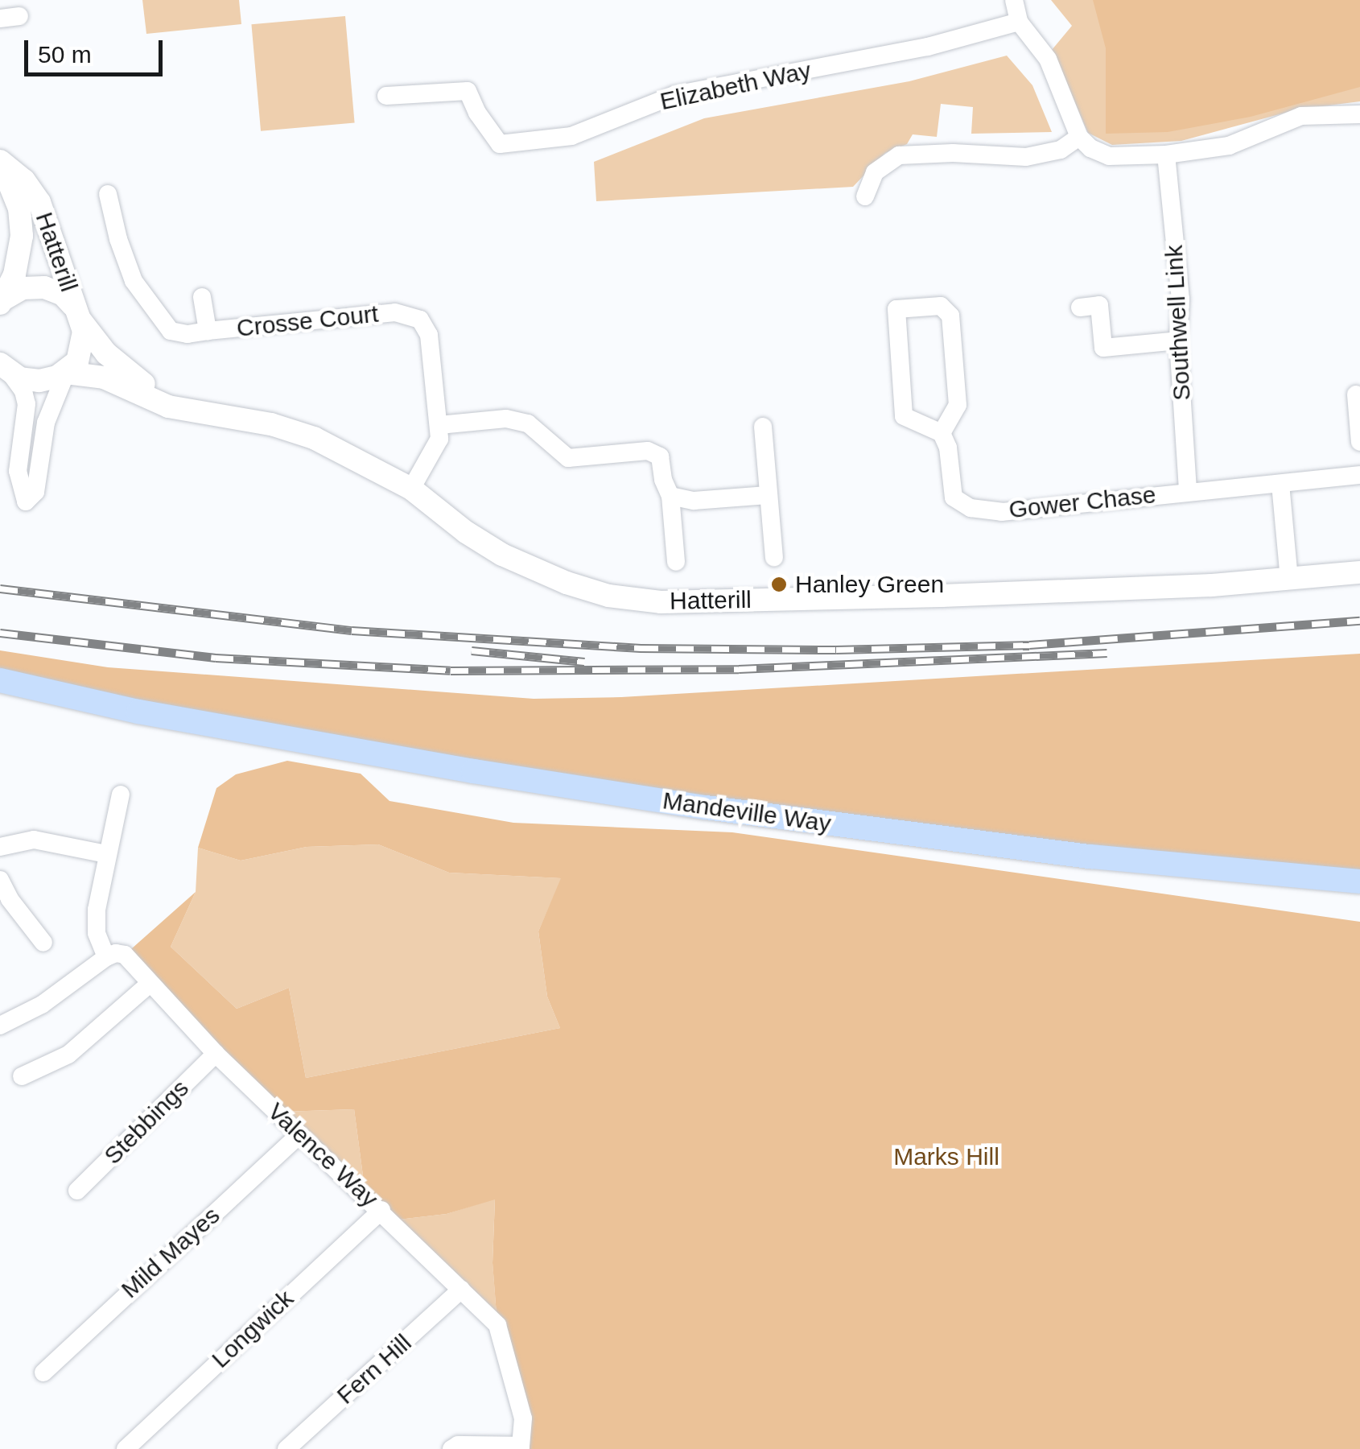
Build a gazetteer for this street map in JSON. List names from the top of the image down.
{
  "streets": {
    "main road": ["Mandeville Way"],
    "street": [
      "Elizabeth Way",
      "Hatterill",
      "Crosse Court",
      "Southwell Link",
      "Gower Chase",
      "Stebbings",
      "Valence Way",
      "Mild Mayes",
      "Longwick",
      "Fern Hill"
    ]
  },
  "crossings": [
    ["Hatterill", "Crosse Court"],
    ["Southwell Link", "Gower Chase"],
    ["Stebbings", "Valence Way"],
    ["Valence Way", "Mild Mayes"],
    ["Valence Way", "Longwick"],
    ["Valence Way", "Fern Hill"]
  ],
  "parks": ["Marks Hill"],
  "places": ["Hanley Green"],
  "scale_bar": "50 m"
}
